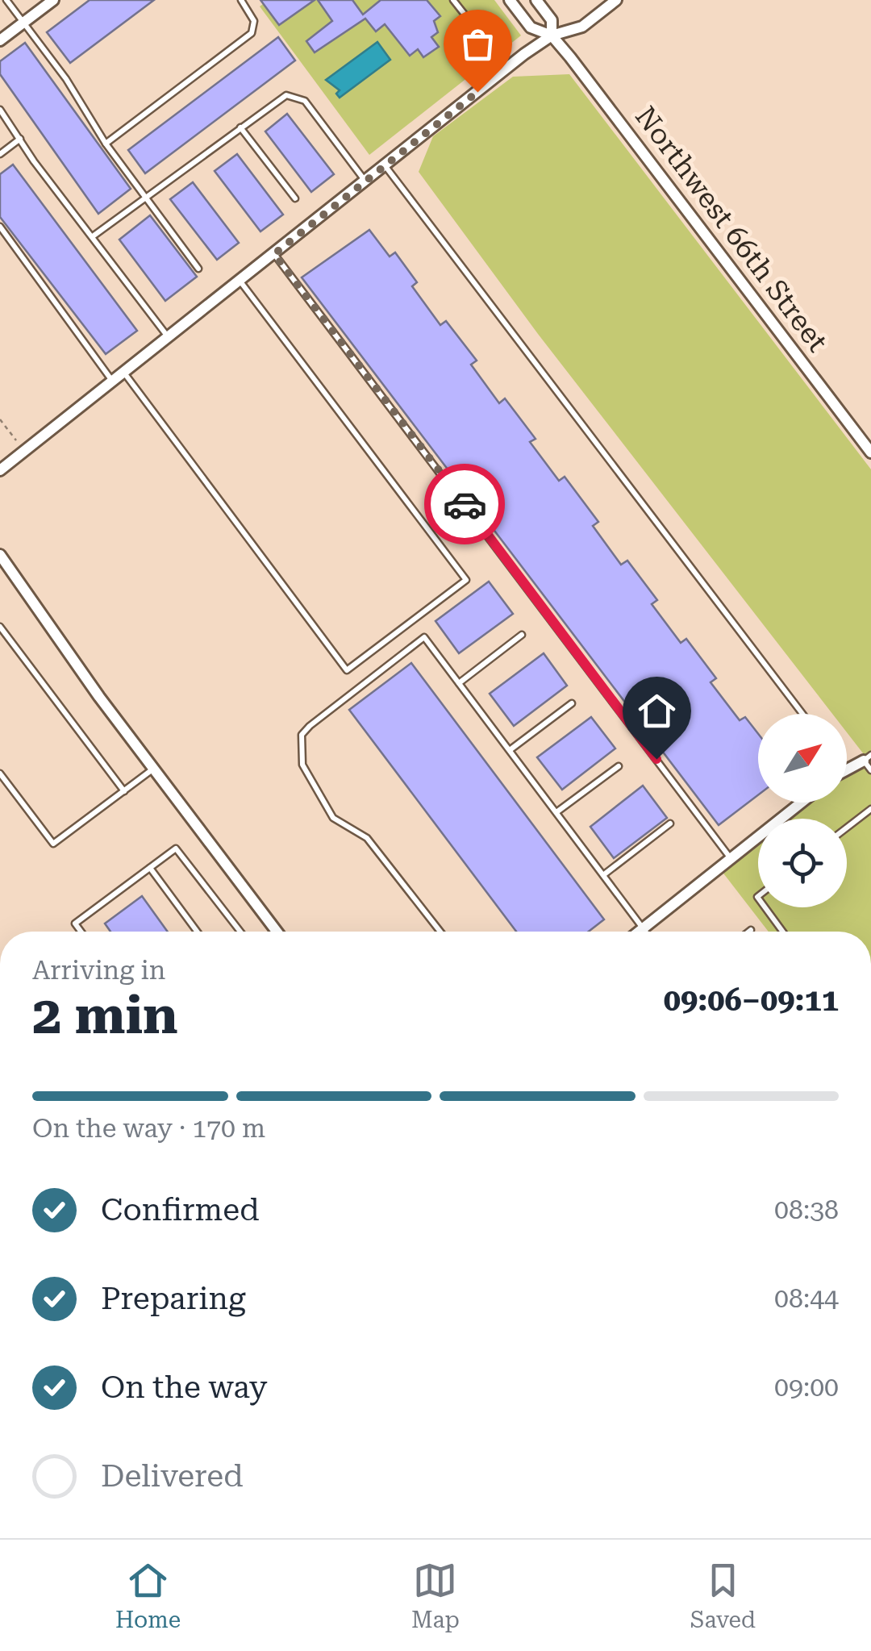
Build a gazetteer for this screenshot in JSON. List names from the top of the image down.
{
  "streets": {
    "street": ["Northwest 66th Street"]
  },
  "north": "top right",
  "page": {
    "heading": ["2 min", "Arriving in", "09:06–09:11"],
    "bar": "On the way · 170 m",
    "list": [
      ["Confirmed", "08:38"],
      ["Preparing", "08:44"],
      ["On the way", "09:00"],
      "Delivered"
    ],
    "tabs": ["Home", "Map", "Saved"]
  }
}
